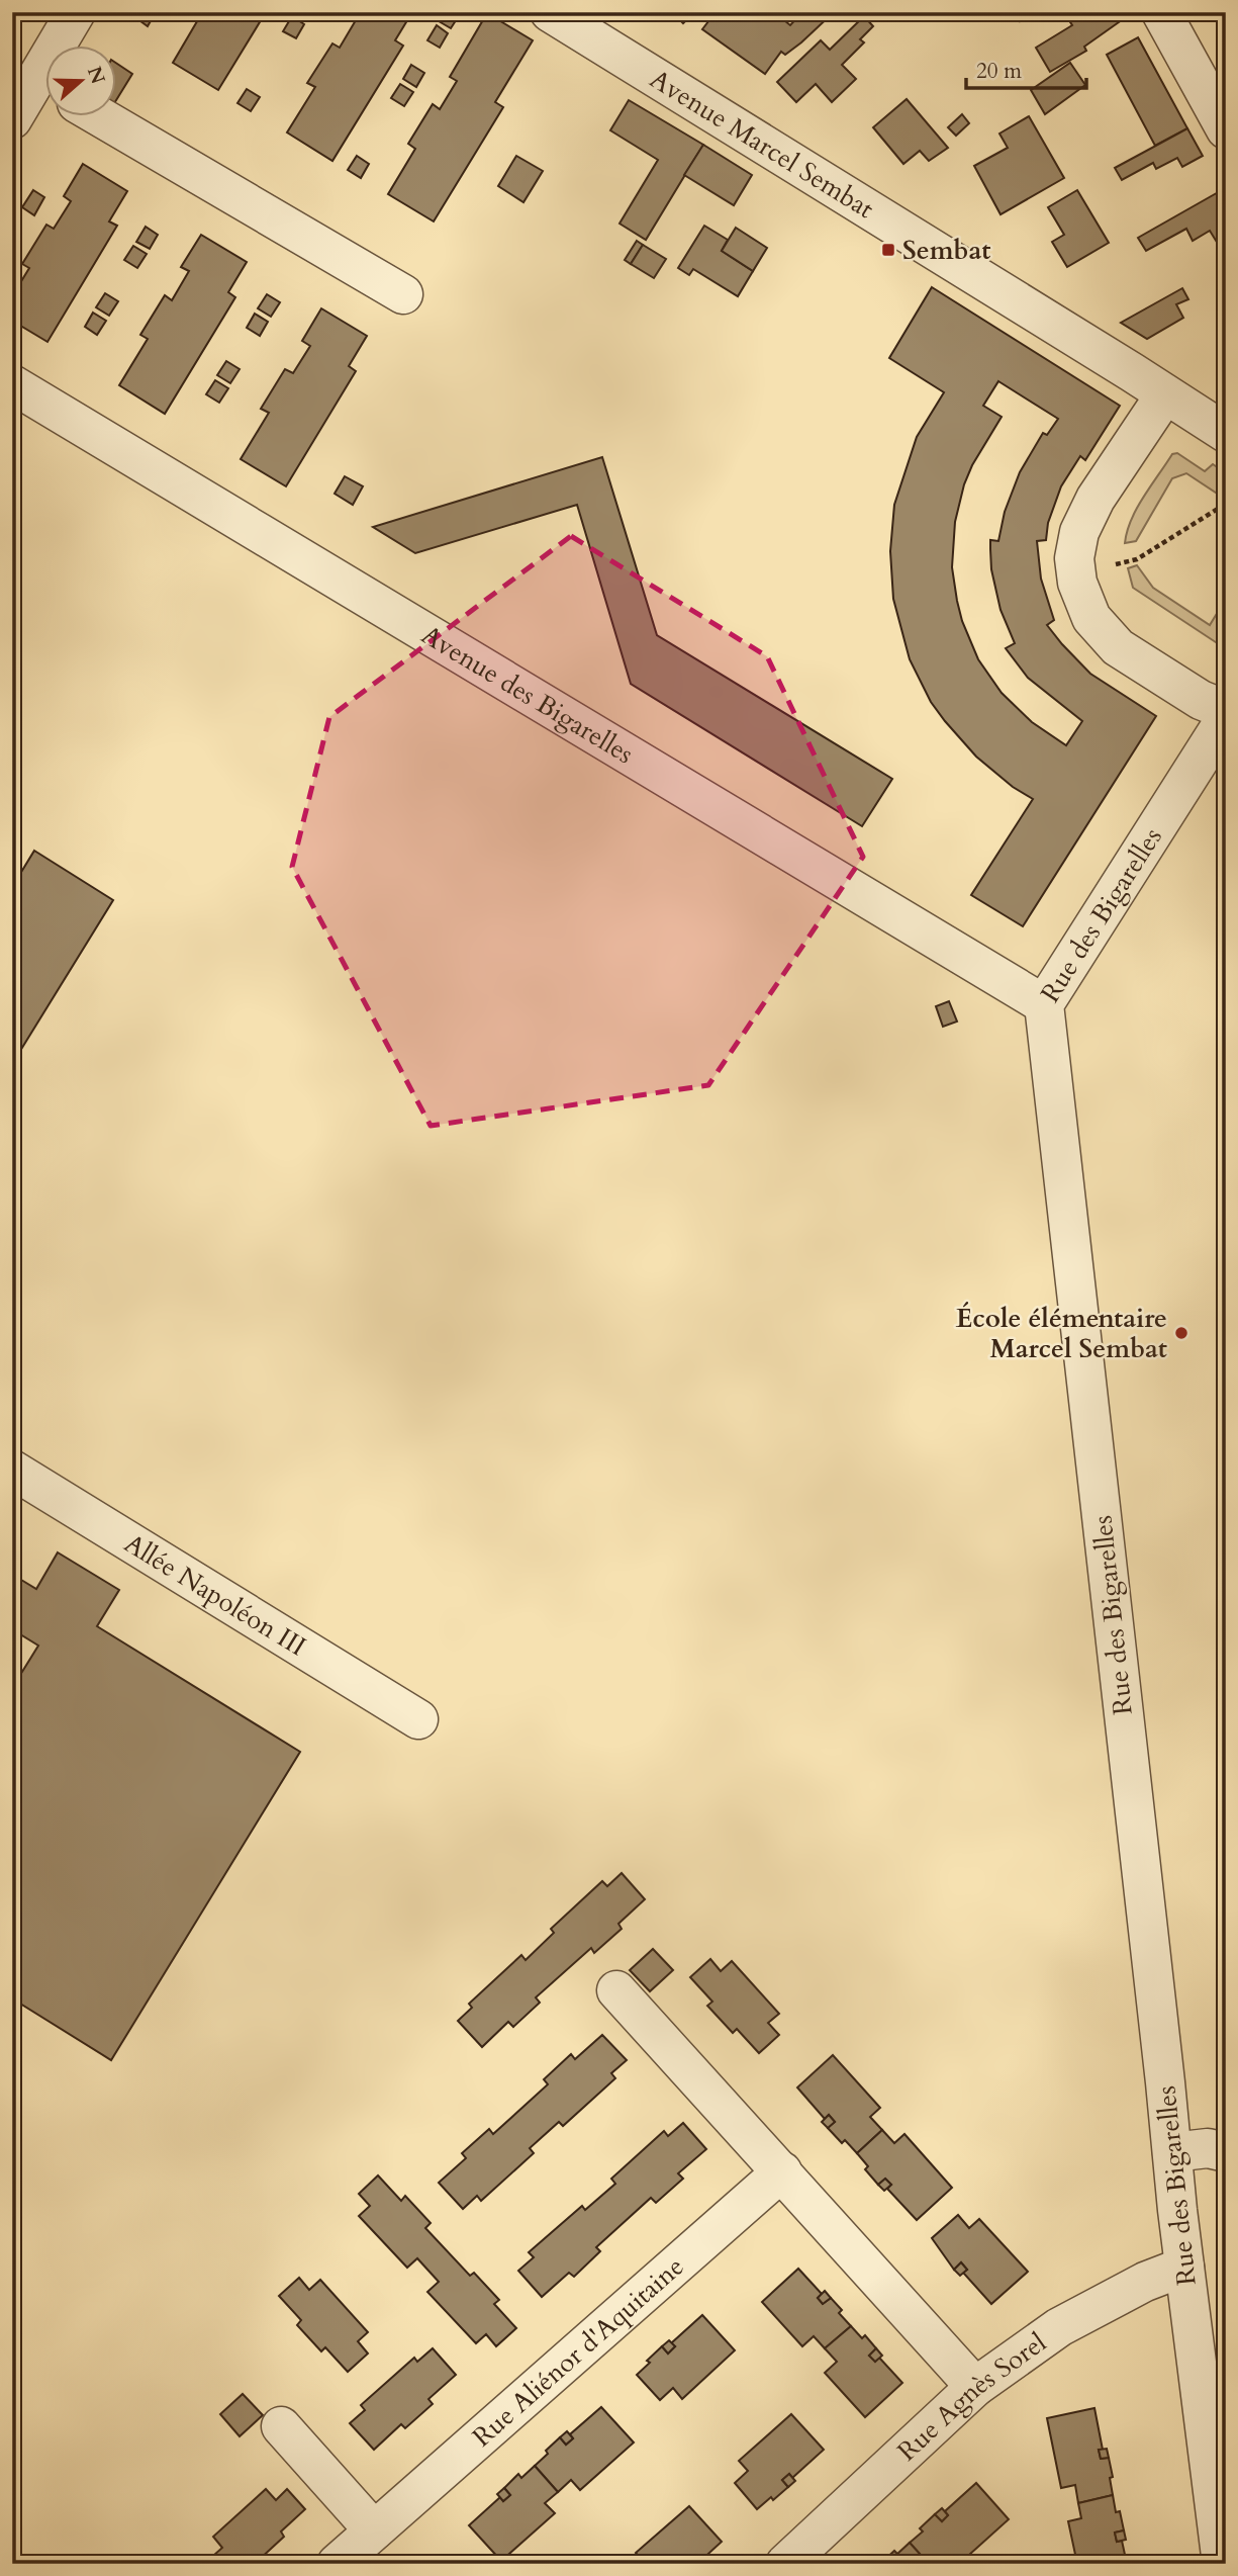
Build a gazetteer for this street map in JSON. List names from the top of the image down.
{
  "streets": {
    "street": [
      "Avenue Marcel Sembat",
      "Avenue des Bigarelles",
      "Rue des Bigarelles",
      "Allée Napoléon III",
      "Rue Aliénor d'Aquitaine",
      "Rue Agnès Sorel"
    ]
  },
  "crossings": [
    ["Avenue des Bigarelles", "Rue des Bigarelles"],
    ["Rue des Bigarelles", "Rue Agnès Sorel"]
  ],
  "places": {
    "transit": ["Sembat"],
    "other": ["École élémentaire Marcel Sembat"]
  },
  "scale_bar": "20 m",
  "north": "right"
}
